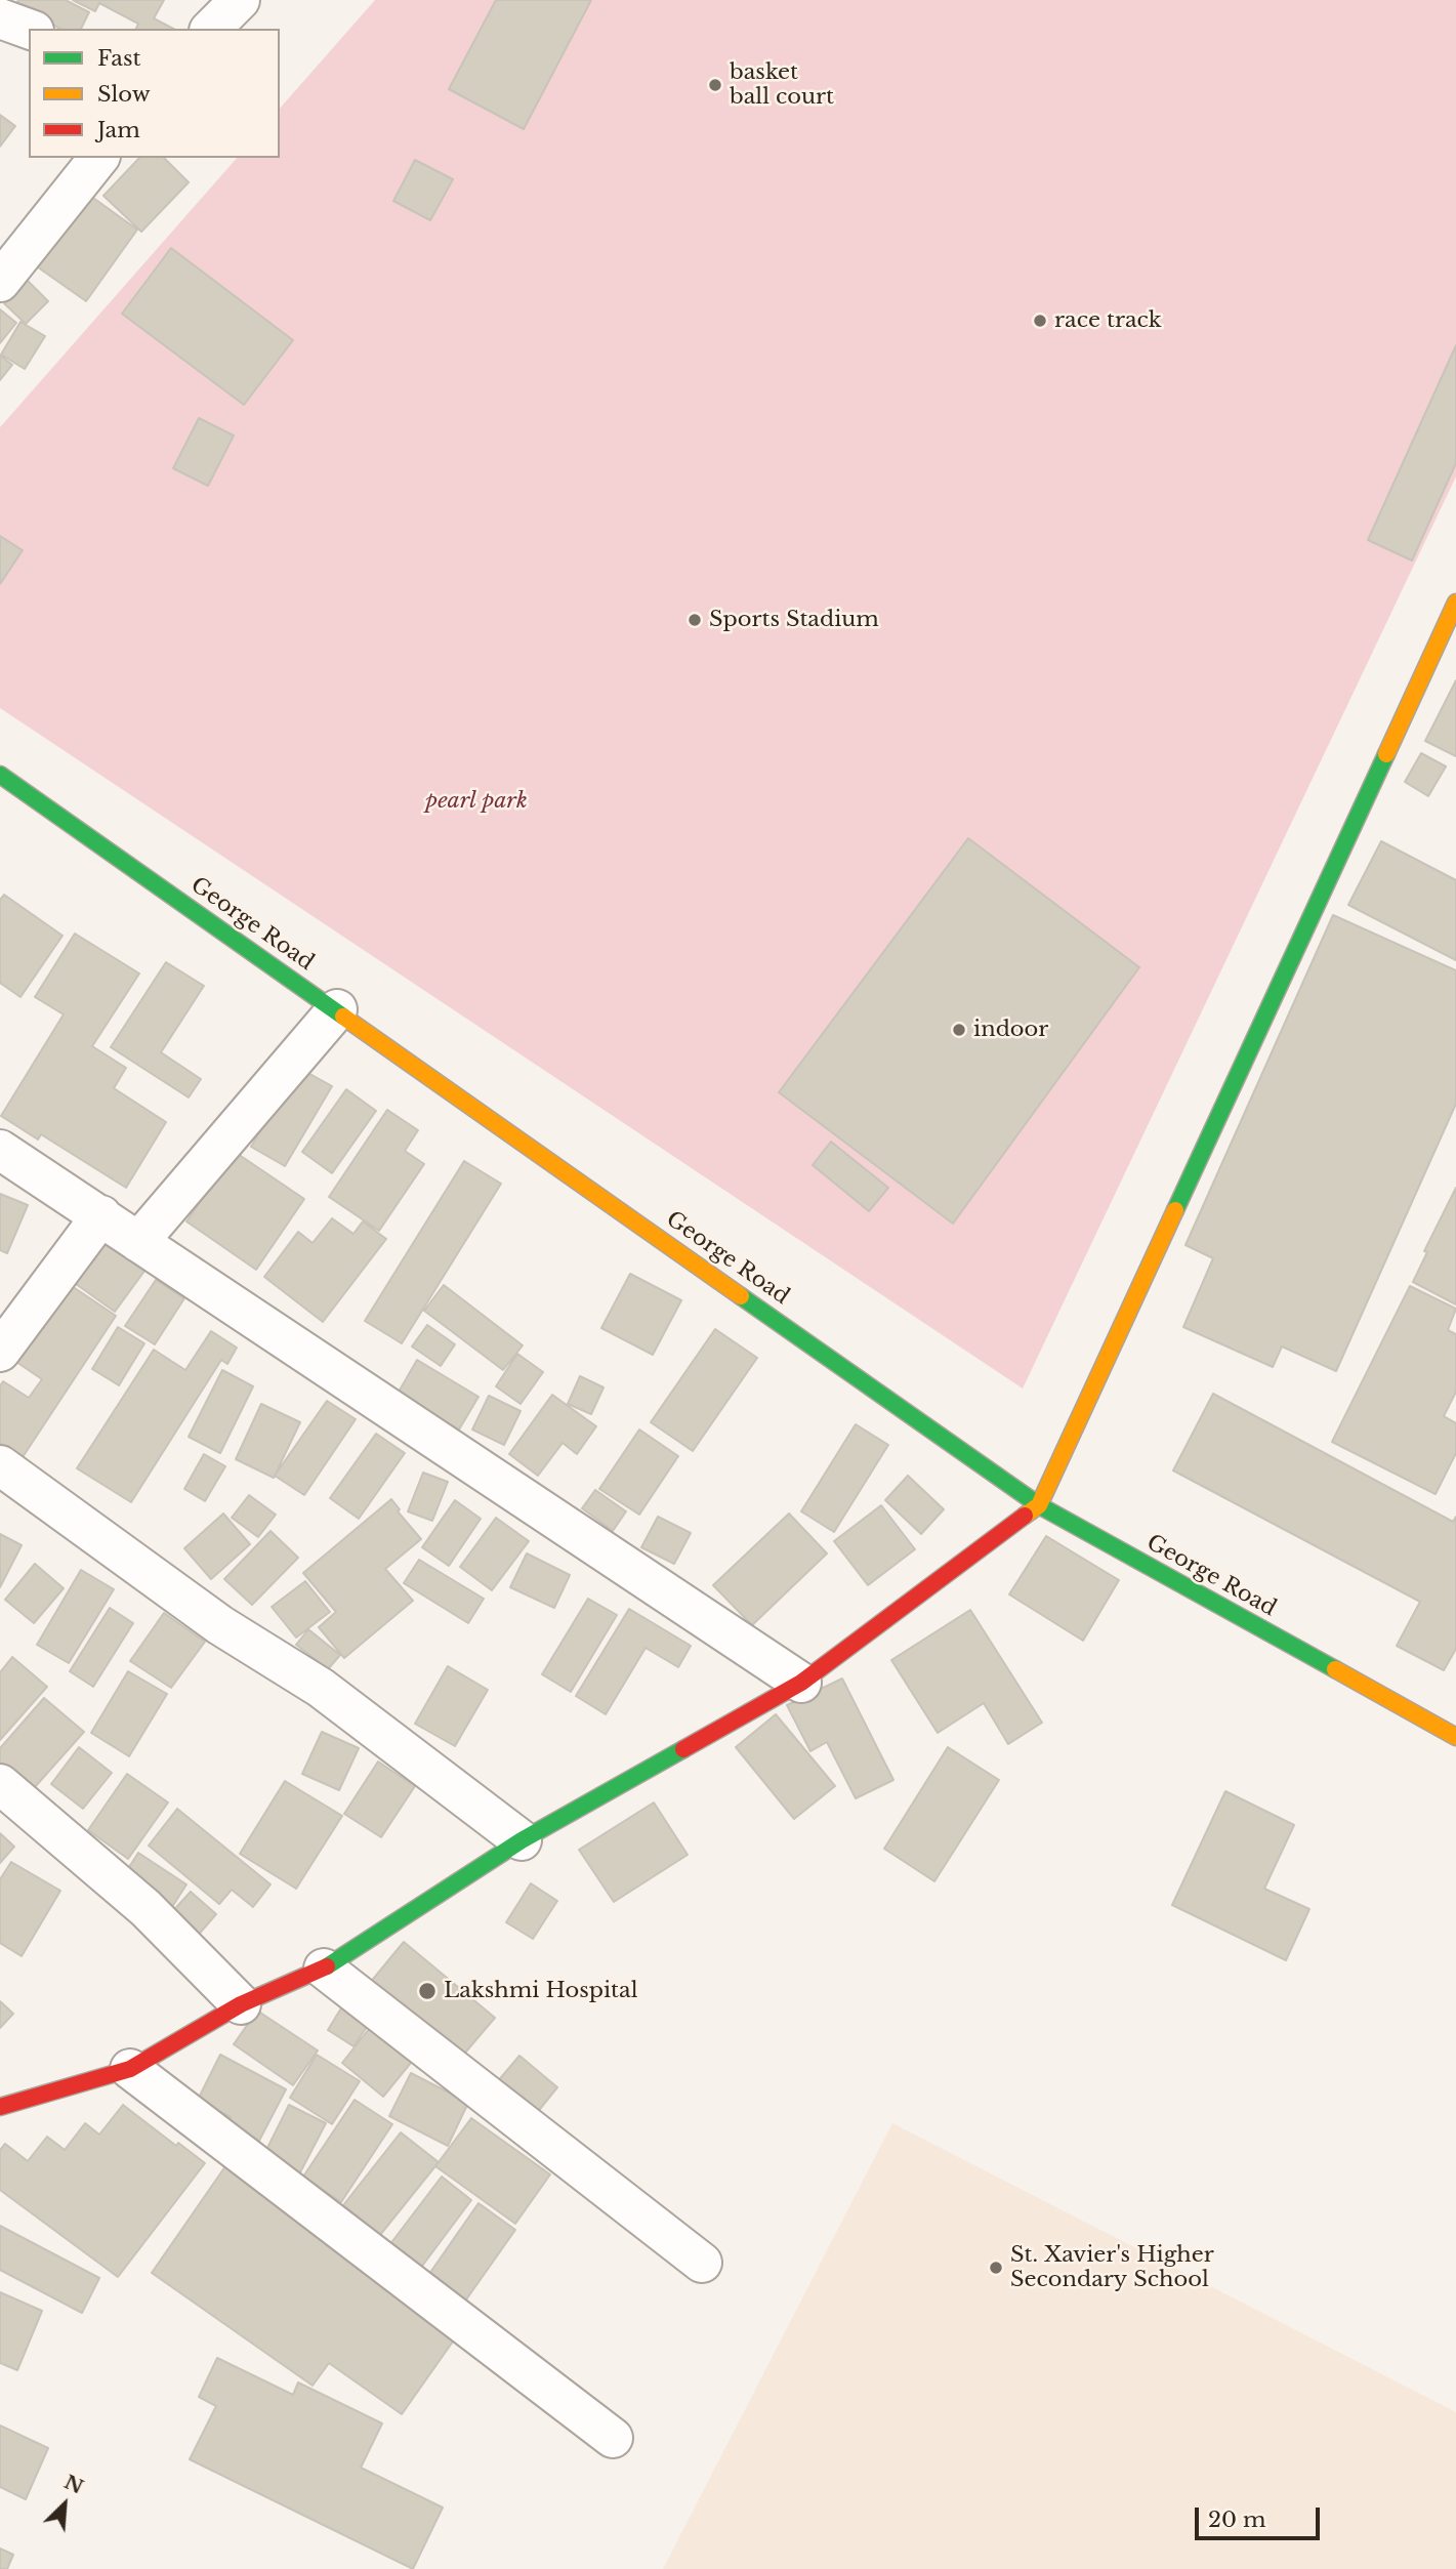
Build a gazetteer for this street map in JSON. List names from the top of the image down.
{
  "streets": {
    "main road": ["George Road"]
  },
  "parks": ["pearl park"],
  "places": [
    "basket ball court",
    "race track",
    "Sports Stadium",
    "indoor",
    "Lakshmi Hospital",
    "St. Xavier's Higher Secondary School"
  ],
  "legend": ["Fast", "Slow", "Jam"],
  "scale_bar": "20 m",
  "north": "top right"
}
